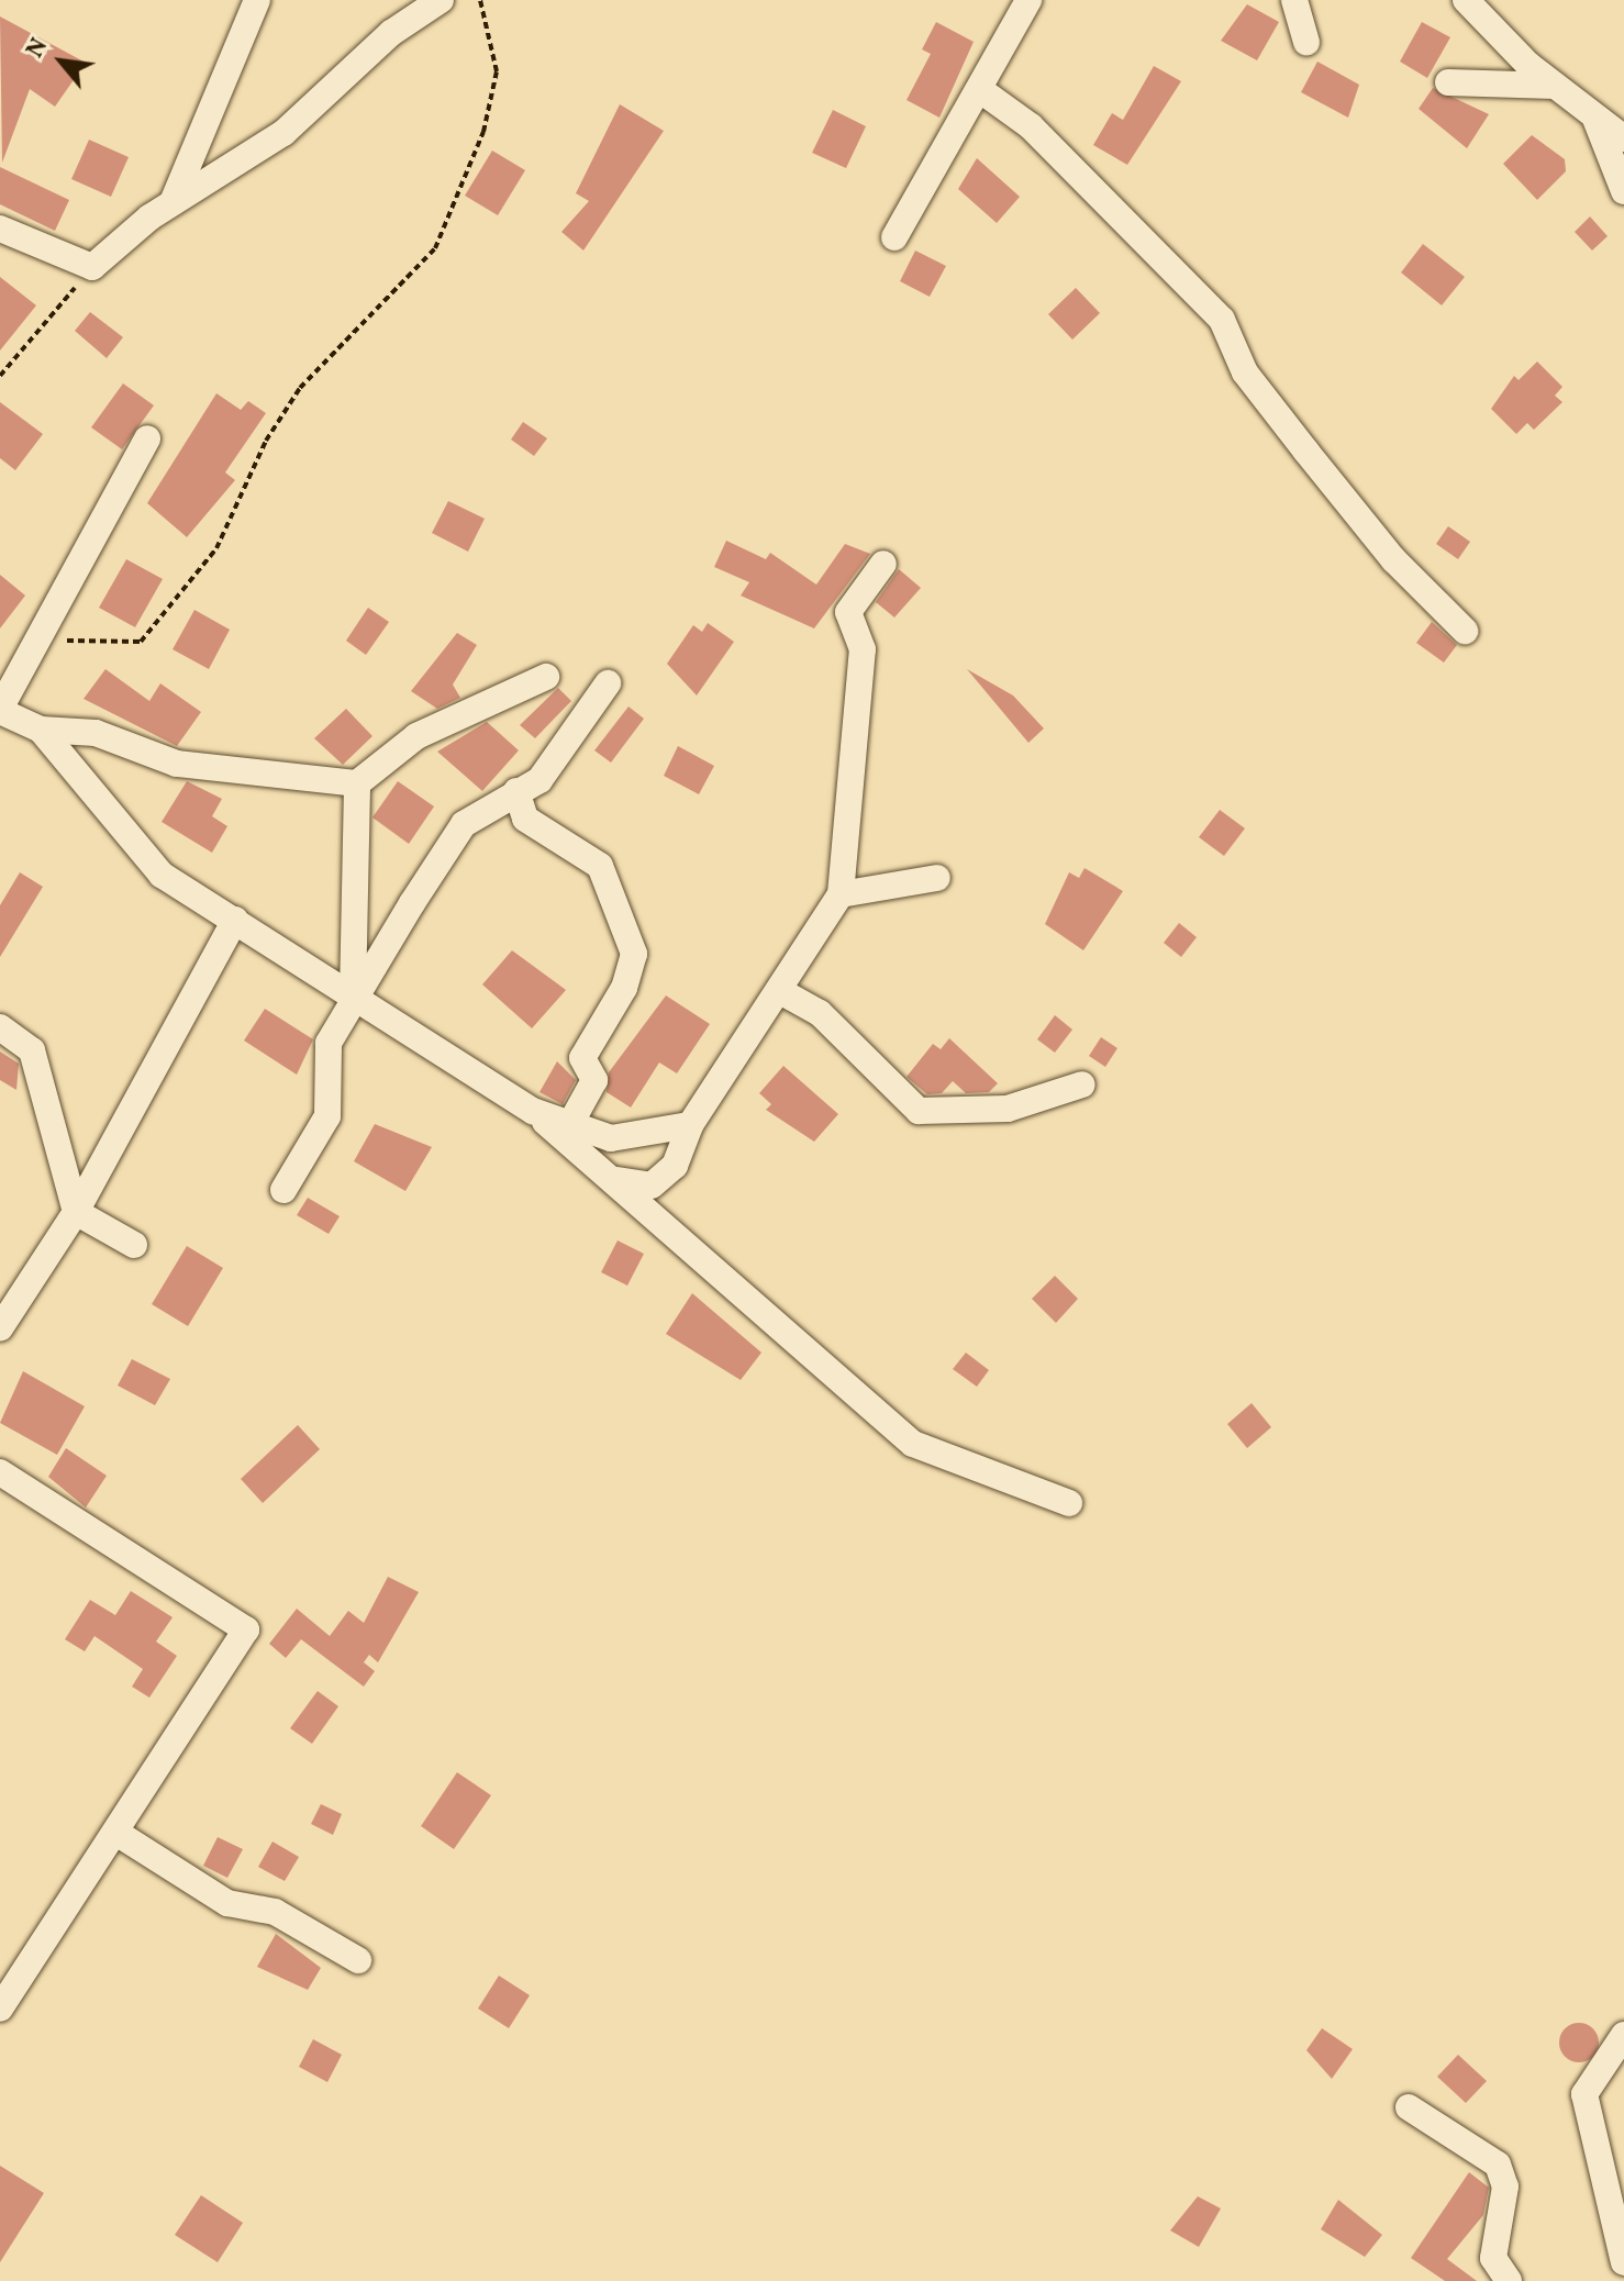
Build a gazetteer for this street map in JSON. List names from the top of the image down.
{
  "north": "top left"
}
